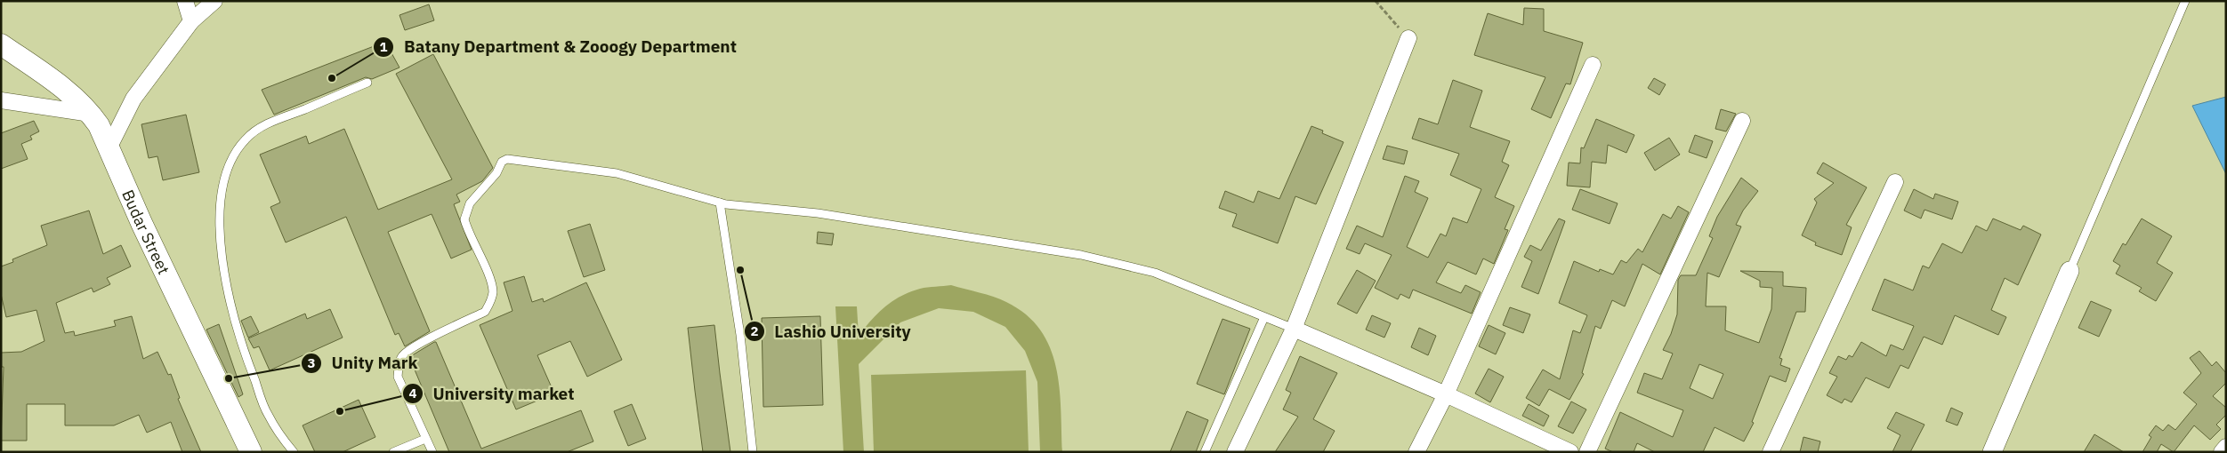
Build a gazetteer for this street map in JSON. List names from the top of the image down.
{
  "streets": {
    "main road": ["Budar Street"]
  },
  "places": [
    "Batany Department & Zooogy Department",
    "Lashio University",
    "Unity Mark",
    "University market"
  ]
}
